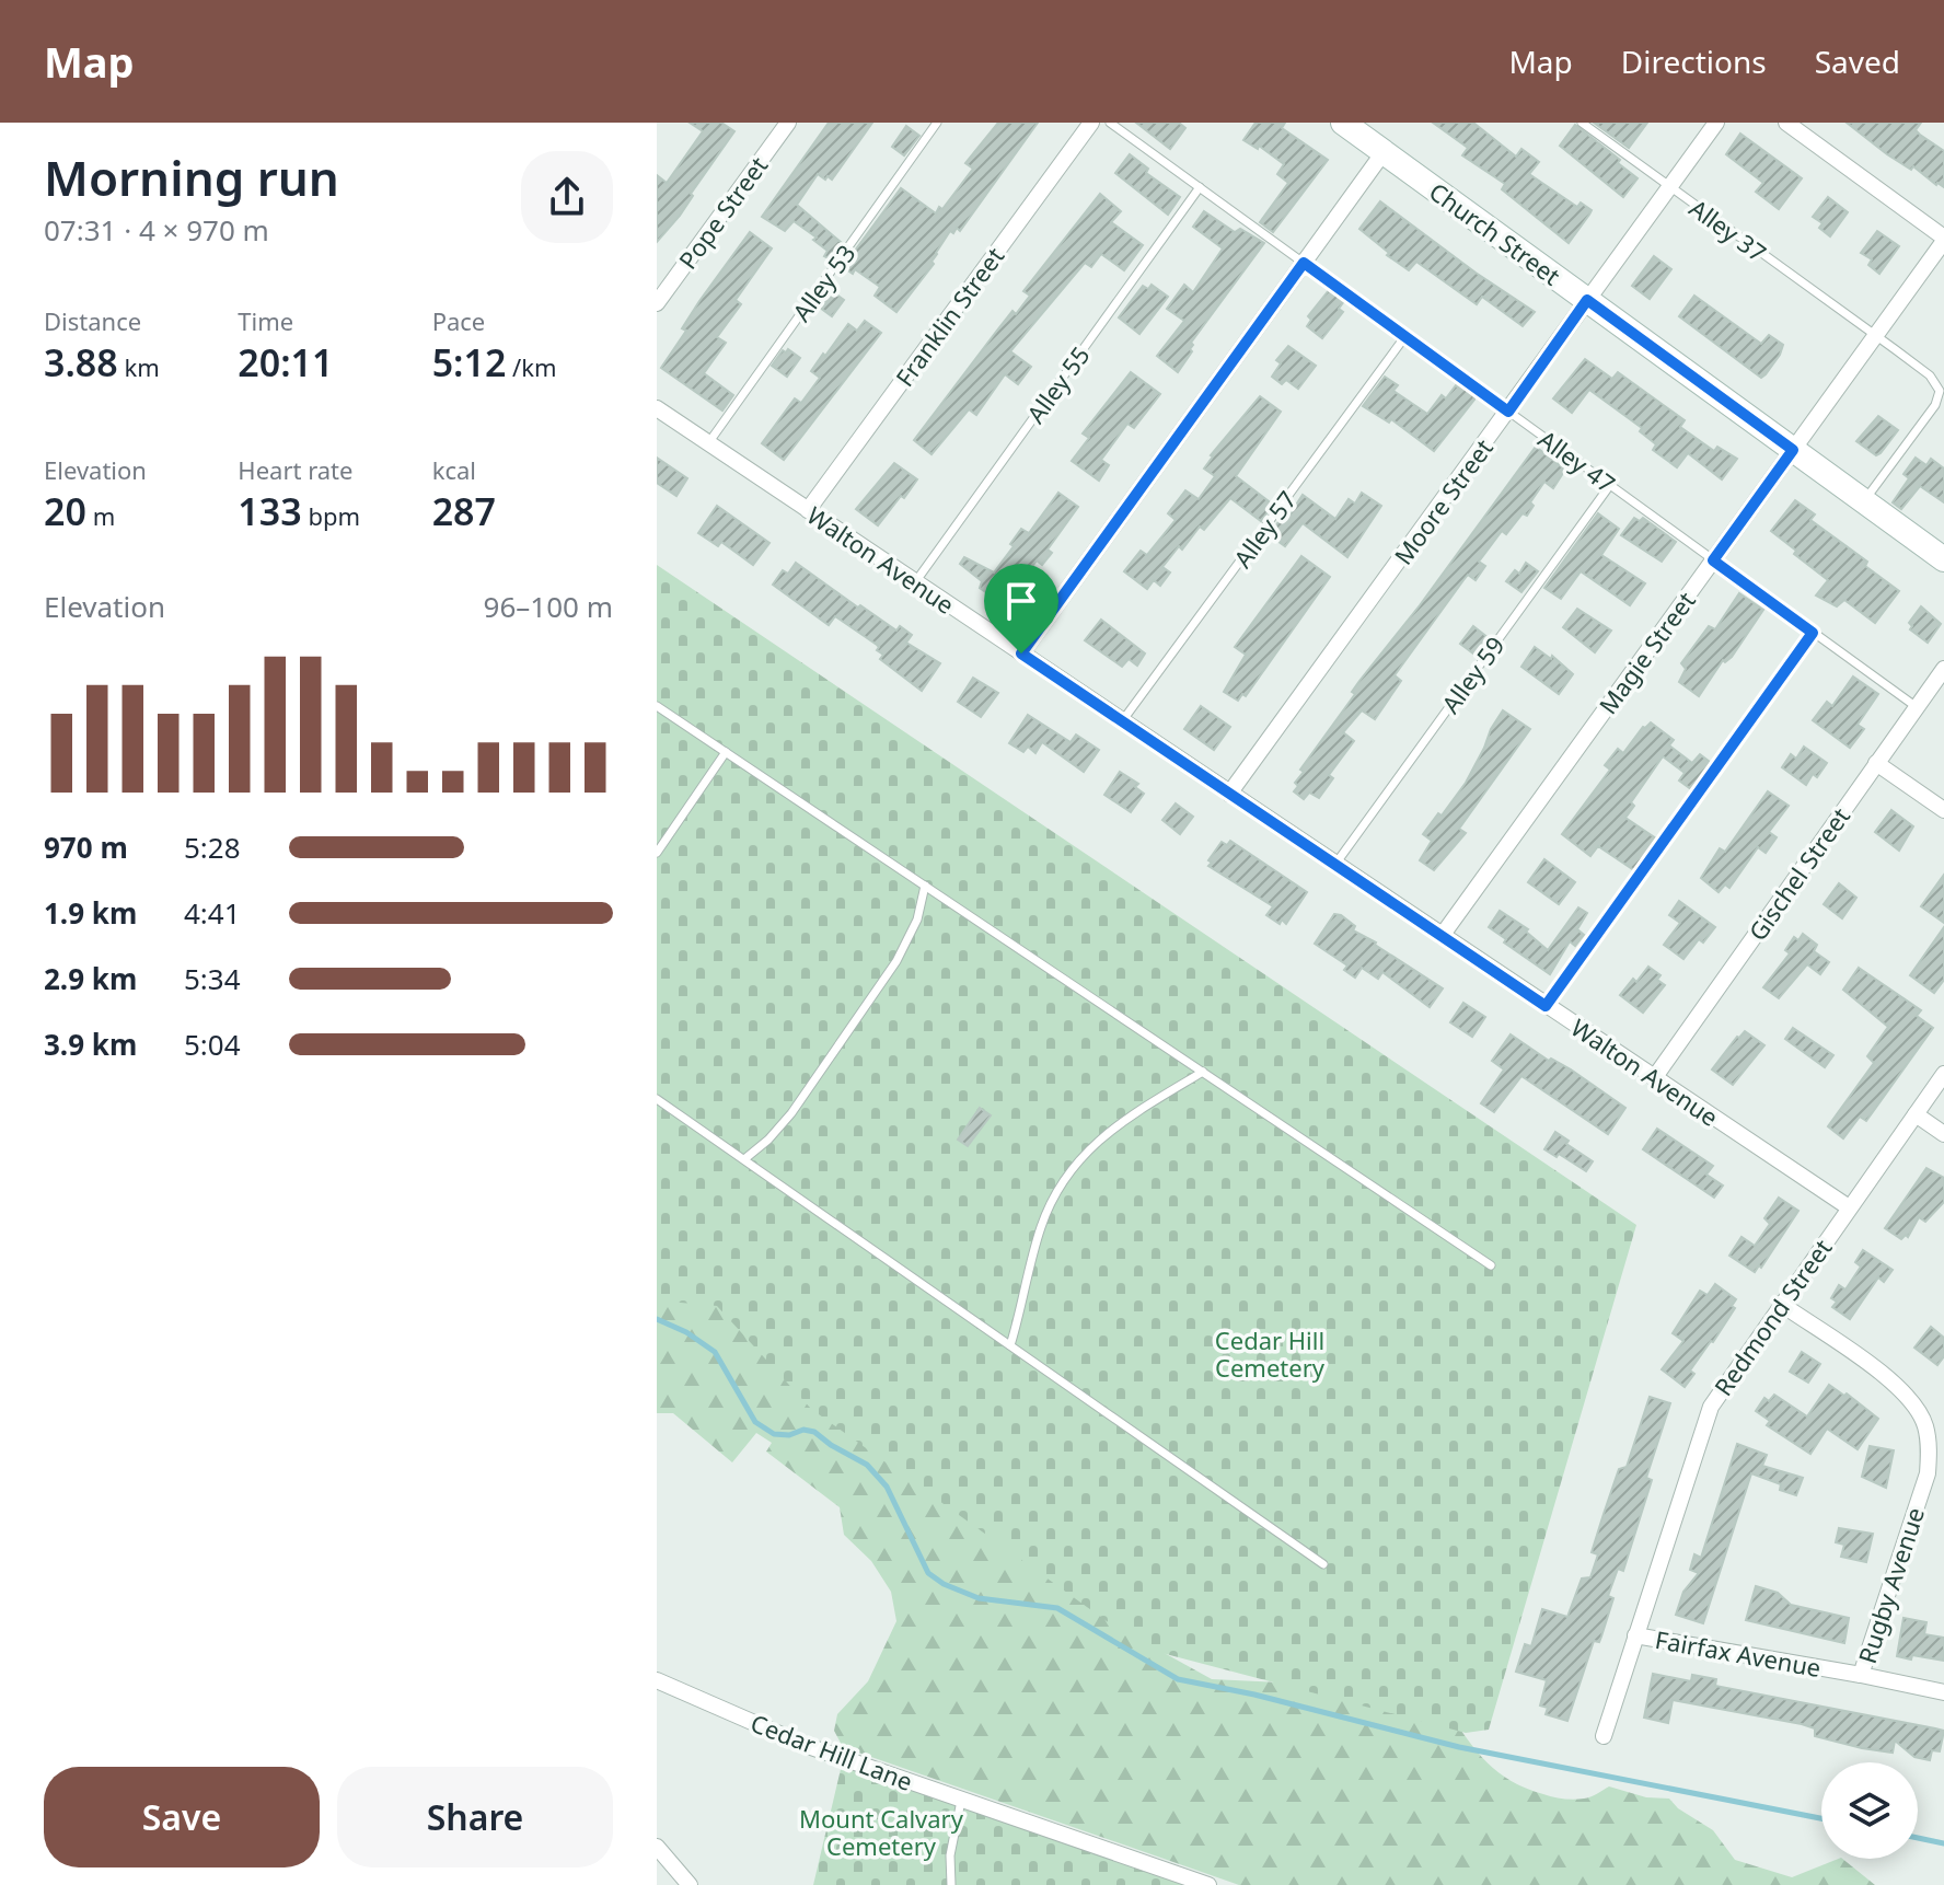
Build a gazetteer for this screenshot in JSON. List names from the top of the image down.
{
  "streets": {
    "main road": ["Church Street"],
    "street": [
      "Pope Street",
      "Franklin Street",
      "Moore Street",
      "Walton Avenue",
      "Magie Street",
      "Gischel Street",
      "Redmond Street",
      "Rugby Avenue",
      "Fairfax Avenue",
      "Cedar Hill Lane"
    ],
    "lane": [
      "Alley 37",
      "Alley 53",
      "Alley 55",
      "Alley 47",
      "Alley 57",
      "Alley 59"
    ]
  },
  "crossings": [
    ["Alley 37", "Church Street"],
    ["Alley 37", "Moore Street"],
    ["Alley 37", "Magie Street"],
    ["Church Street", "Moore Street"],
    ["Church Street", "Magie Street"],
    ["Alley 53", "Walton Avenue"],
    ["Franklin Street", "Walton Avenue"],
    ["Alley 55", "Alley 47"],
    ["Alley 55", "Walton Avenue"],
    ["Alley 47", "Moore Street"],
    ["Alley 47", "Alley 57"],
    ["Alley 47", "Magie Street"],
    ["Alley 47", "Alley 59"],
    ["Alley 47", "Gischel Street"],
    ["Moore Street", "Walton Avenue"],
    ["Alley 57", "Walton Avenue"],
    ["Walton Avenue", "Magie Street"],
    ["Walton Avenue", "Alley 59"],
    ["Walton Avenue", "Gischel Street"],
    ["Walton Avenue", "Redmond Street"],
    ["Redmond Street", "Rugby Avenue"],
    ["Redmond Street", "Fairfax Avenue"],
    ["Rugby Avenue", "Fairfax Avenue"]
  ],
  "parks": ["Cedar Hill Cemetery", "Mount Calvary Cemetery"],
  "page": {
    "header": "Map",
    "nav": ["Map", "Directions", "Saved"],
    "heading": ["Morning run", "07:31 · 4 × 970 m"],
    "stats": [
      ["Distance", "3.88 km"],
      ["Time", "20:11"],
      ["Pace", "5:12 /km"],
      ["Elevation", "20 m"],
      ["Heart rate", "133 bpm"],
      ["kcal", "287"]
    ],
    "chart": ["Elevation", "96–100 m"],
    "list": [
      {
        "name": "970 m",
        "note": "5:28"
      },
      {
        "name": "1.9 km",
        "note": "4:41"
      },
      {
        "name": "2.9 km",
        "note": "5:34"
      },
      {
        "name": "3.9 km",
        "note": "5:04"
      }
    ],
    "buttons": ["Save", "Share"]
  }
}
